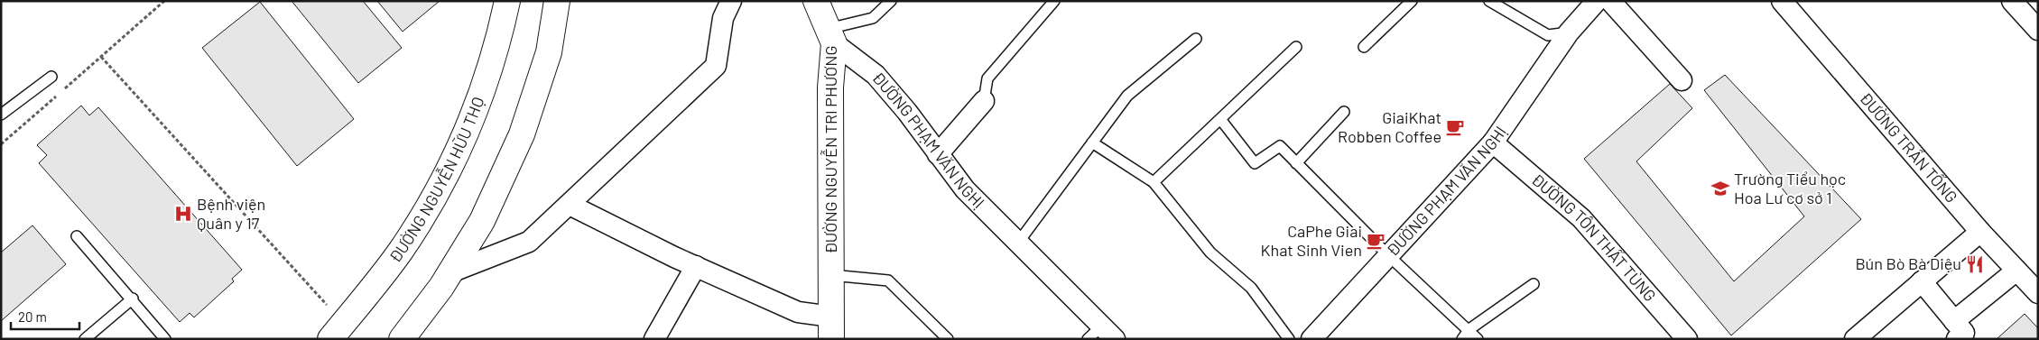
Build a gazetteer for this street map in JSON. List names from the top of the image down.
{
  "streets": {
    "main road": ["ĐƯỜNG NGUYỄN TRI PHƯƠNG", "ĐƯỜNG NGUYỄN HỮU THỌ"],
    "street": ["ĐƯỜNG PHẠM VĂN NGHỊ", "ĐƯỜNG TRẦN TỐNG", "ĐƯỜNG TÔN THẤT TÙNG"]
  },
  "crossings": [
    ["ĐƯỜNG PHẠM VĂN NGHỊ", "ĐƯỜNG NGUYỄN TRI PHƯƠNG"],
    ["ĐƯỜNG PHẠM VĂN NGHỊ", "ĐƯỜNG TÔN THẤT TÙNG"]
  ],
  "places": {
    "cafe": ["GiaiKhat Robben Coffee", "CaPhe Giai Khat Sinh Vien"],
    "school or university": ["Trường Tiểu học Hoa Lư cơ sở 1"],
    "hospital": ["Bệnh viện Quân y 17"],
    "restaurant": ["Bún Bò Bà Diệu"]
  },
  "scale_bar": "20 m"
}
